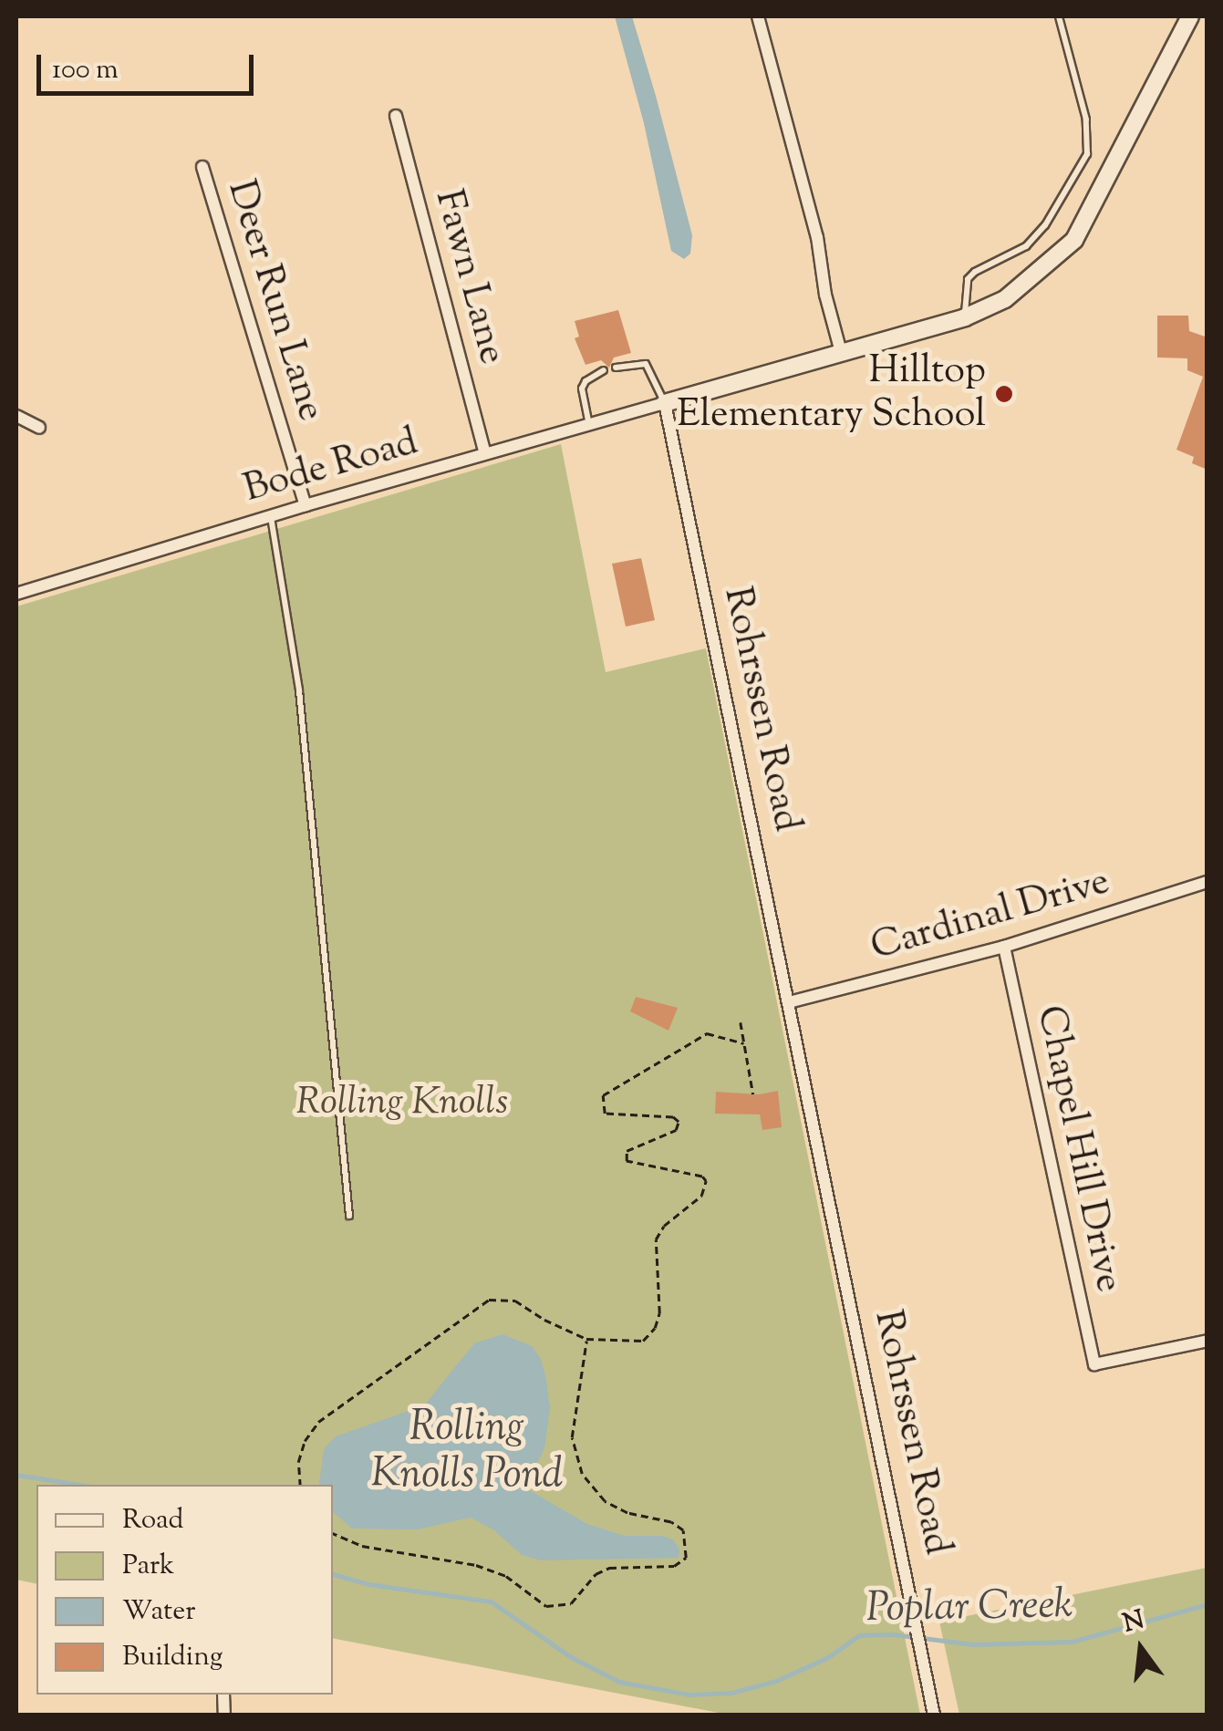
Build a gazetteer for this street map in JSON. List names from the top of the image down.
{
  "streets": {
    "street": [
      "Fawn Lane",
      "Deer Run Lane",
      "Bode Road",
      "Rohrssen Road",
      "Cardinal Drive",
      "Chapel Hill Drive"
    ]
  },
  "crossings": [
    ["Fawn Lane", "Bode Road"],
    ["Deer Run Lane", "Bode Road"],
    ["Bode Road", "Rohrssen Road"],
    ["Rohrssen Road", "Cardinal Drive"],
    ["Cardinal Drive", "Chapel Hill Drive"]
  ],
  "water": ["Rolling Knolls Pond", "Poplar Creek"],
  "parks": ["Rolling Knolls"],
  "places": ["Hilltop Elementary School"],
  "legend": [
    "Road",
    "Park",
    "Water",
    "Building"
  ],
  "scale_bar": "100 m",
  "north": "top"
}
